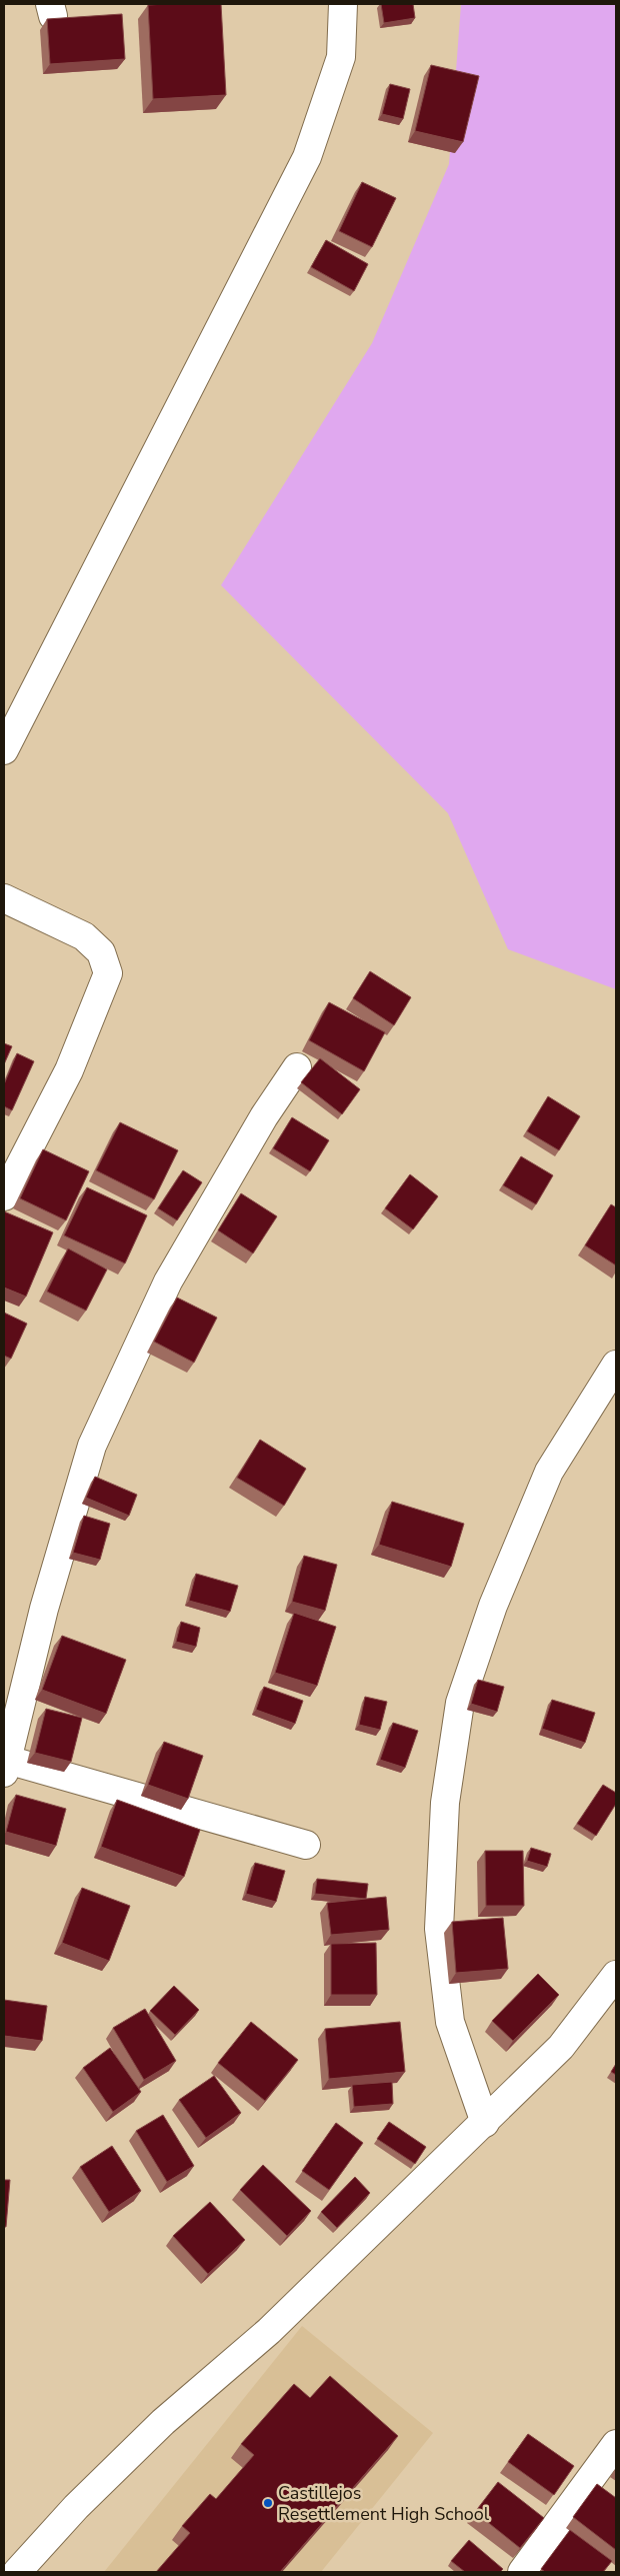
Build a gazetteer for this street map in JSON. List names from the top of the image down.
{
  "places": ["Castillejos Resettlement High School"]
}
